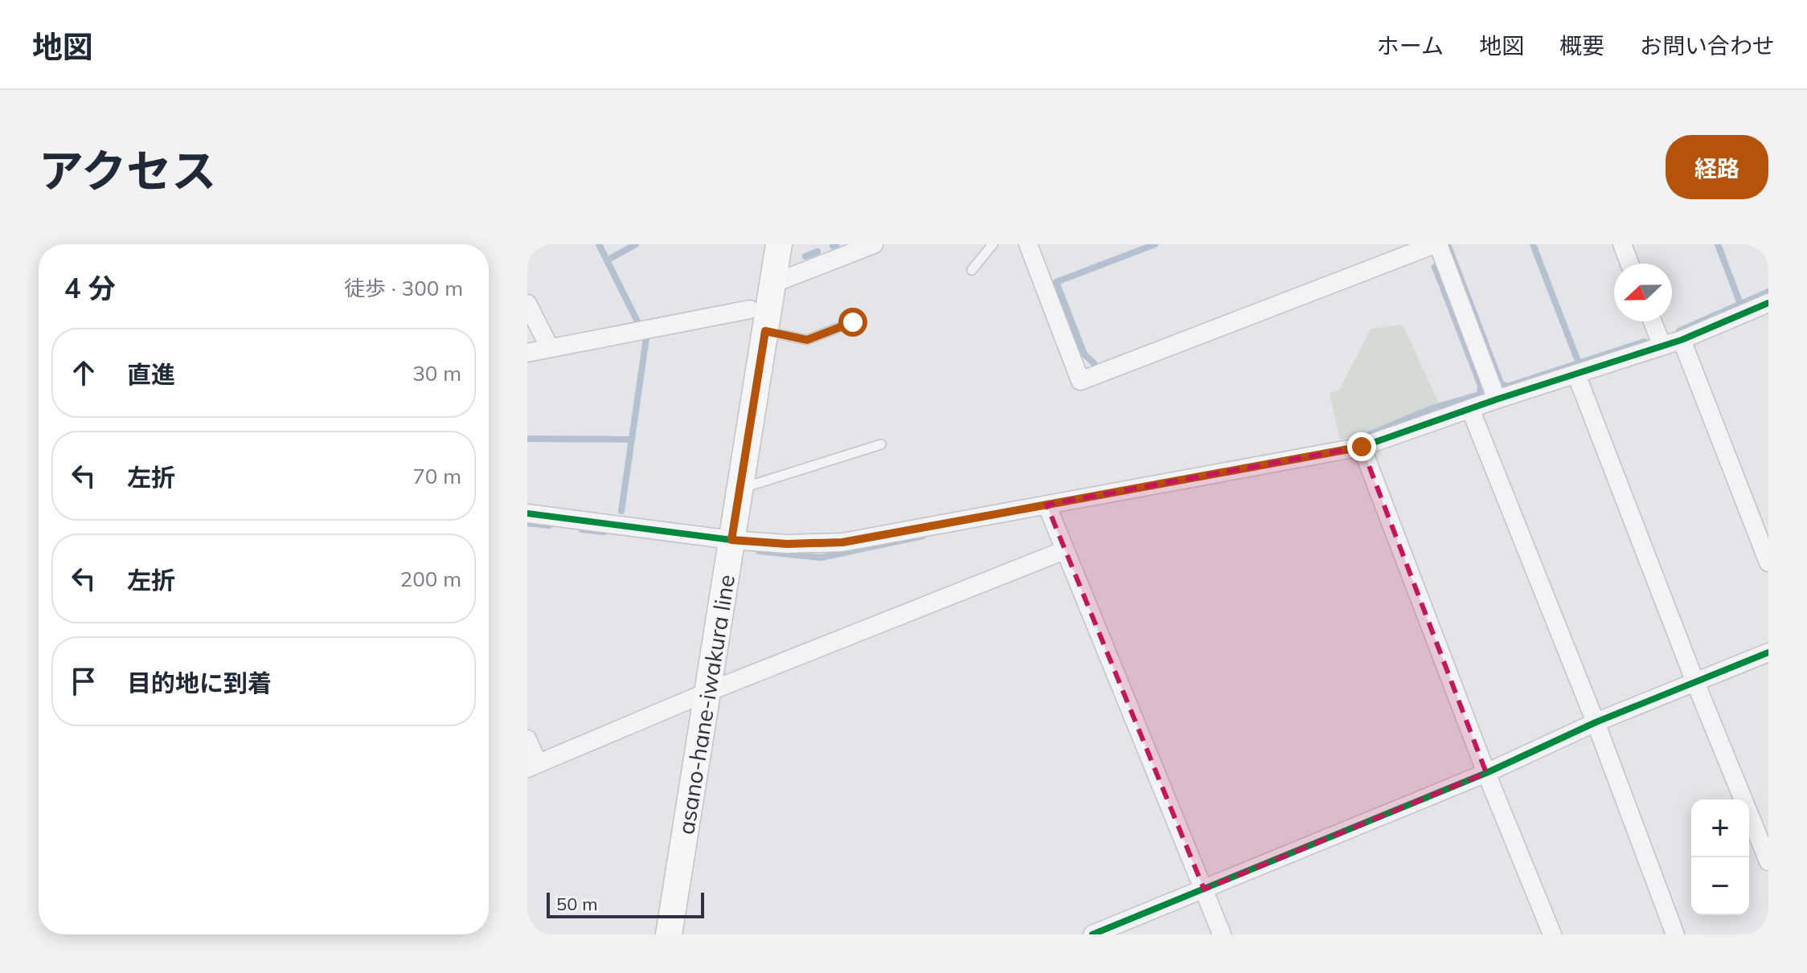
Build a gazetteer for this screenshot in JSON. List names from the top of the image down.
{
  "streets": {
    "main road": ["asano-hane-iwakura line"]
  },
  "scale_bar": "50 m",
  "north": "left",
  "page": {
    "header": "地図",
    "nav": [
      "ホーム",
      "地図",
      "概要",
      "お問い合わせ"
    ],
    "title": "アクセス",
    "buttons": "経路",
    "heading": ["4 分", "徒歩 · 300 m"],
    "list": [
      ["直進", "30 m"],
      ["左折", "70 m"],
      ["左折", "200 m"],
      "目的地に到着"
    ],
    "map_buttons": ["+", "−"],
    "scale": "50 m"
  }
}
